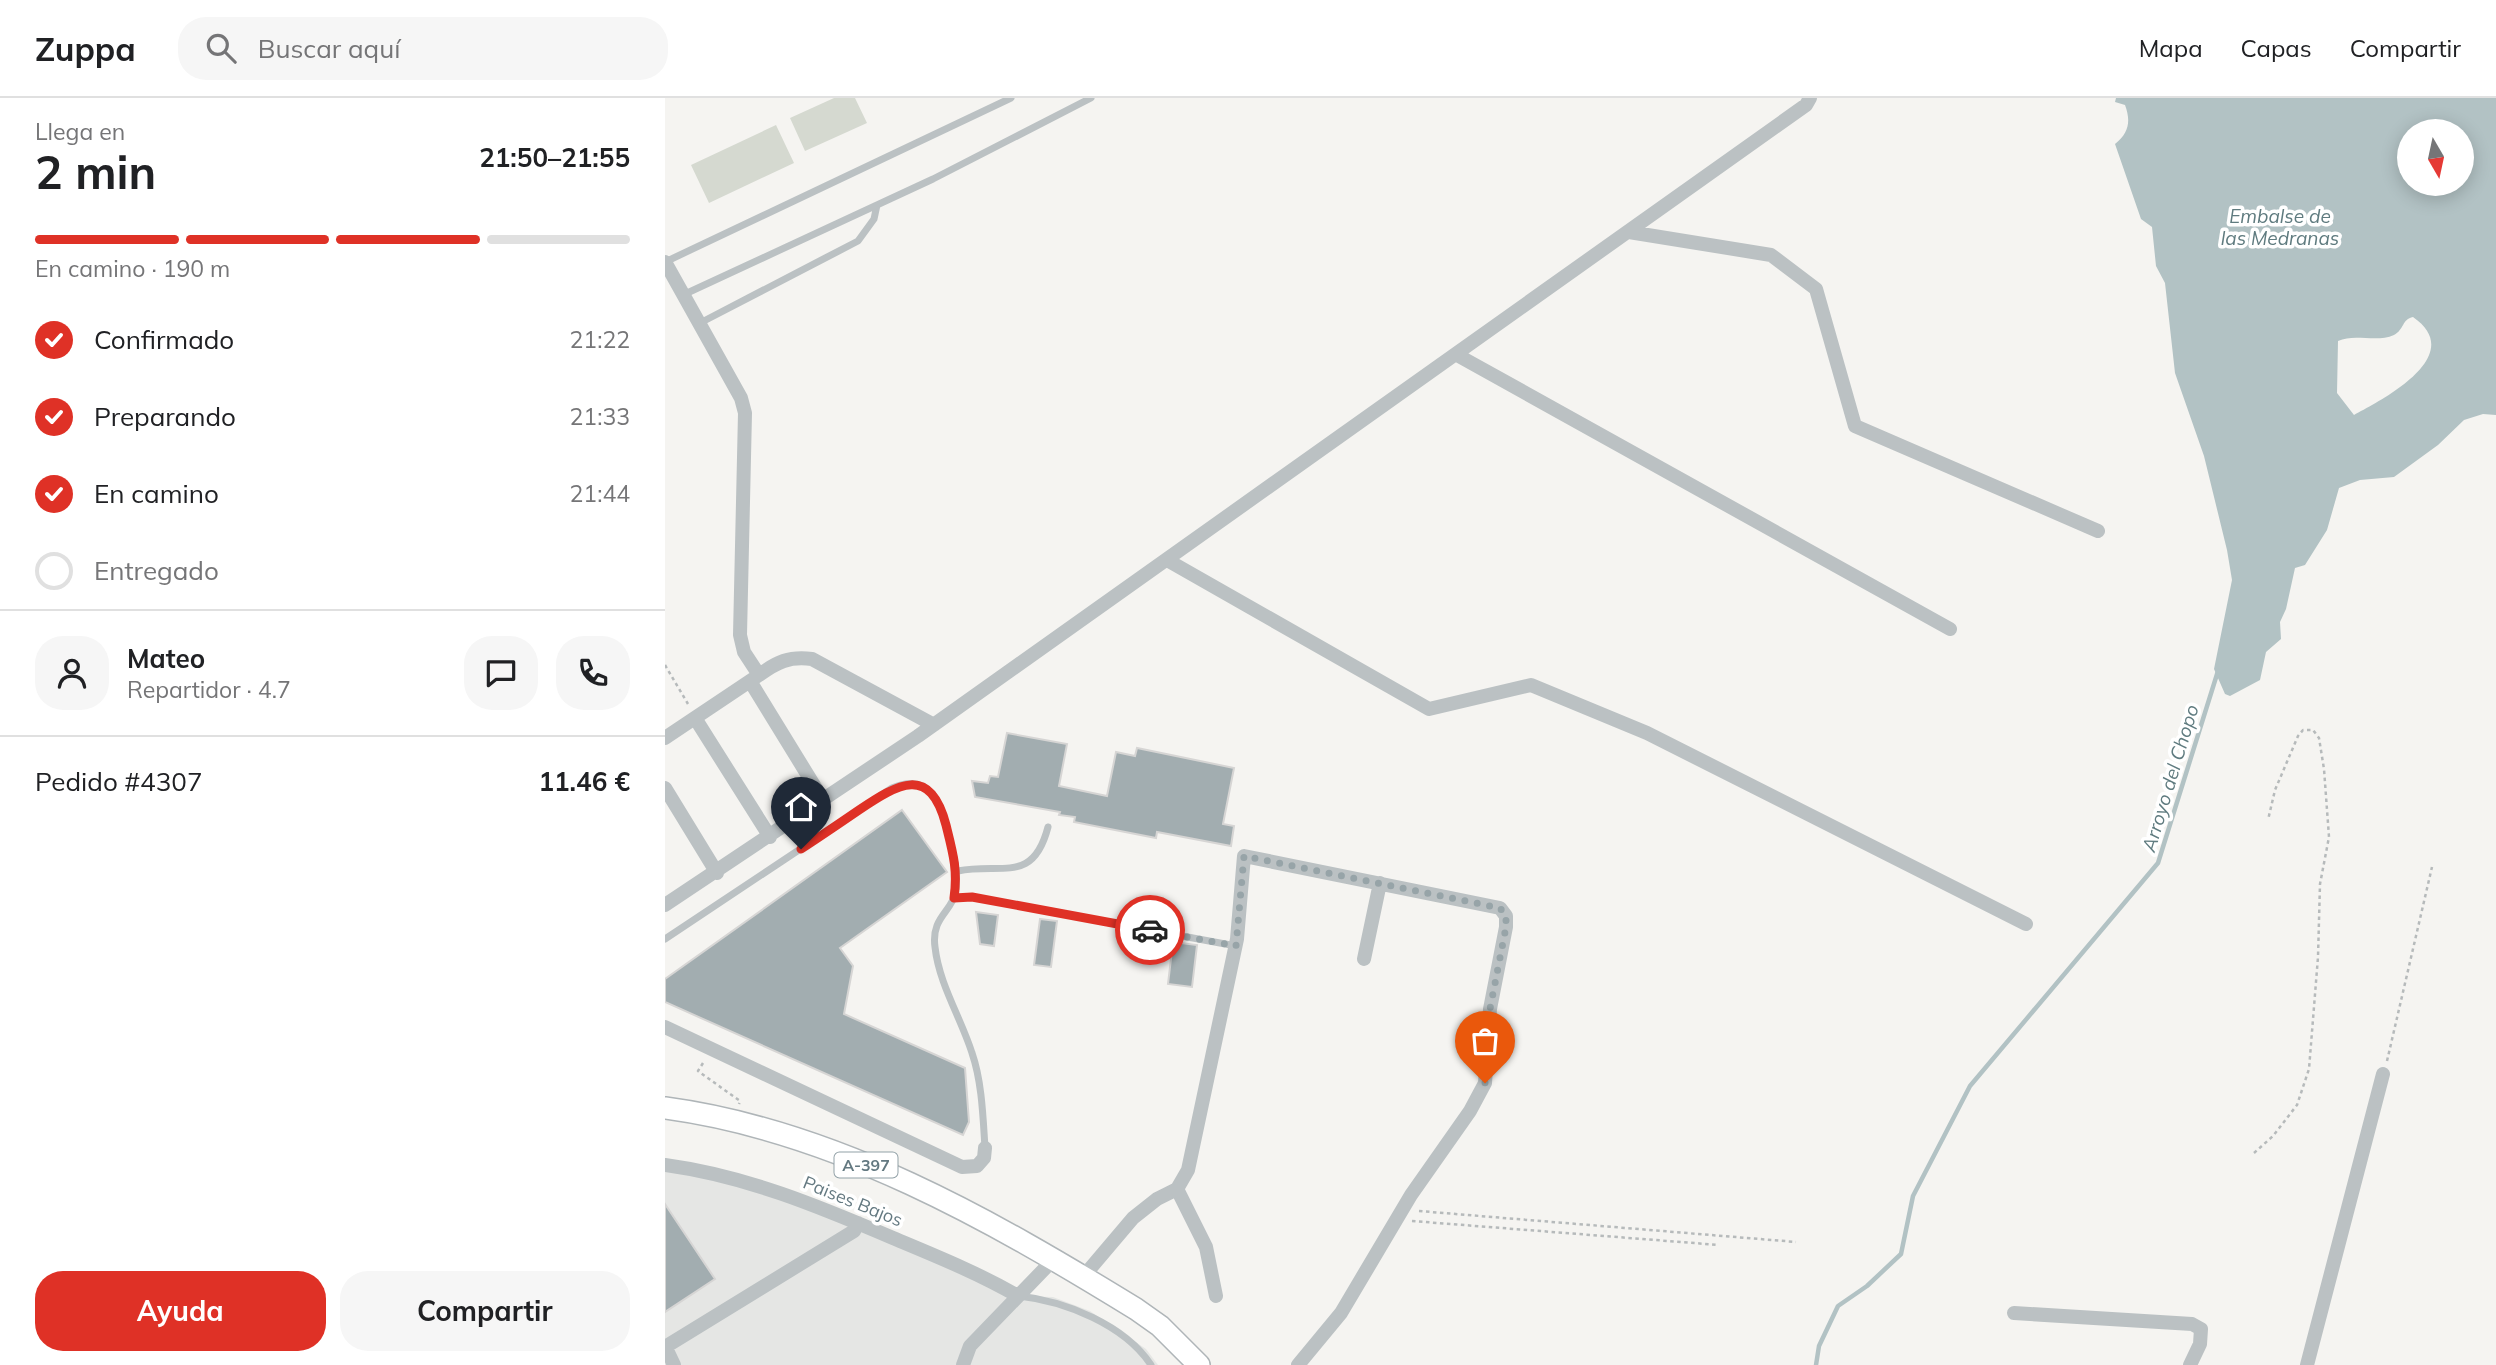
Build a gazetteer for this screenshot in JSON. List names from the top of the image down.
{
  "streets": {
    "main road": ["A-397"],
    "street": ["Paises Bajos"]
  },
  "water": ["Embalse de las Medranas", "Arroyo del Chopo"],
  "north": "bottom",
  "page": {
    "header": "Zuppa",
    "search": "Buscar aquí",
    "nav": ["Mapa", "Capas", "Compartir"],
    "heading": ["2 min", "Llega en", "21:50–21:55"],
    "panel": [
      "Mateo",
      "Repartidor · 4.7",
      "Pedido #4307",
      "11.46 €"
    ],
    "bar": "En camino · 190 m",
    "list": [
      ["Confirmado", "21:22"],
      ["Preparando", "21:33"],
      ["En camino", "21:44"],
      "Entregado"
    ],
    "buttons": ["Ayuda", "Compartir"]
  }
}
